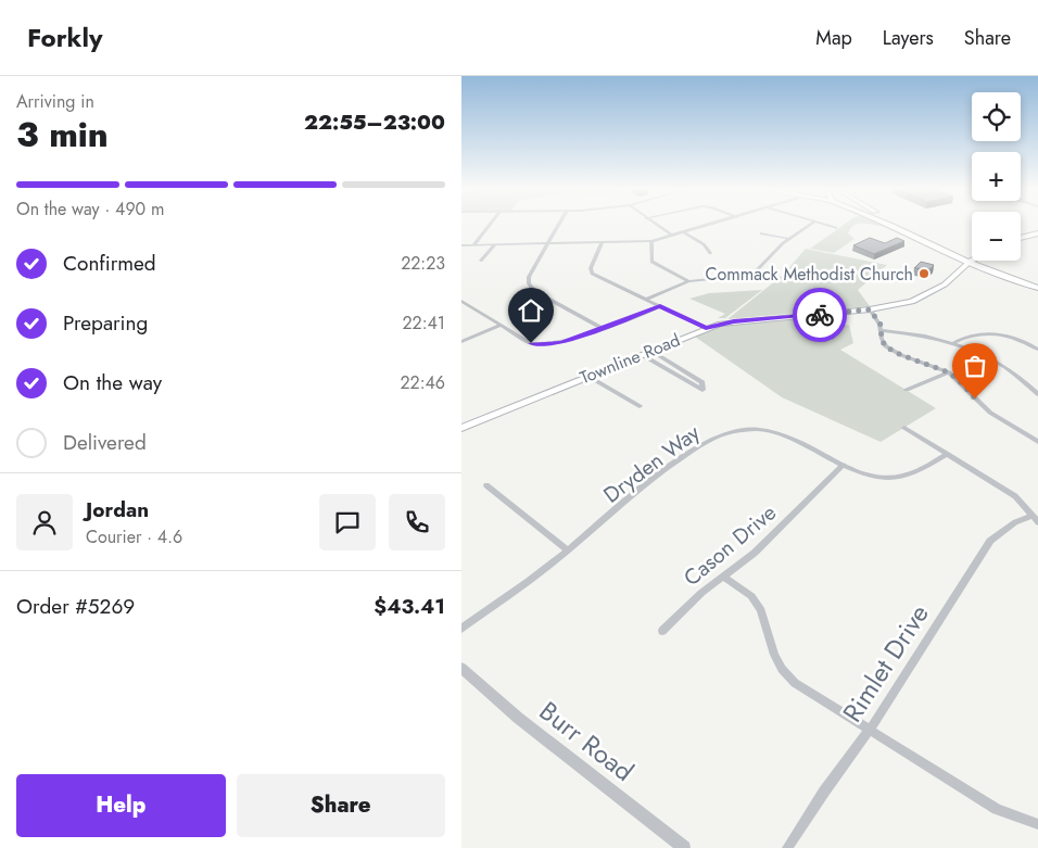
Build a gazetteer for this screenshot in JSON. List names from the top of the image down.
{
  "streets": {
    "main road": ["Townline Road"],
    "street": [
      "Dryden Way",
      "Cason Drive",
      "Rimlet Drive",
      "Burr Road"
    ]
  },
  "crossings": [
    ["Dryden Way", "Cason Drive"]
  ],
  "places": ["Commack Methodist Church"],
  "page": {
    "header": "Forkly",
    "nav": ["Map", "Layers", "Share"],
    "heading": ["3 min", "Arriving in", "22:55–23:00"],
    "panel": [
      "Jordan",
      "Courier · 4.6",
      "Order #5269",
      "$43.41"
    ],
    "map_buttons": ["+", "−"],
    "bar": "On the way · 490 m",
    "list": [
      ["Confirmed", "22:23"],
      ["Preparing", "22:41"],
      ["On the way", "22:46"],
      "Delivered"
    ],
    "buttons": ["Help", "Share"]
  }
}
